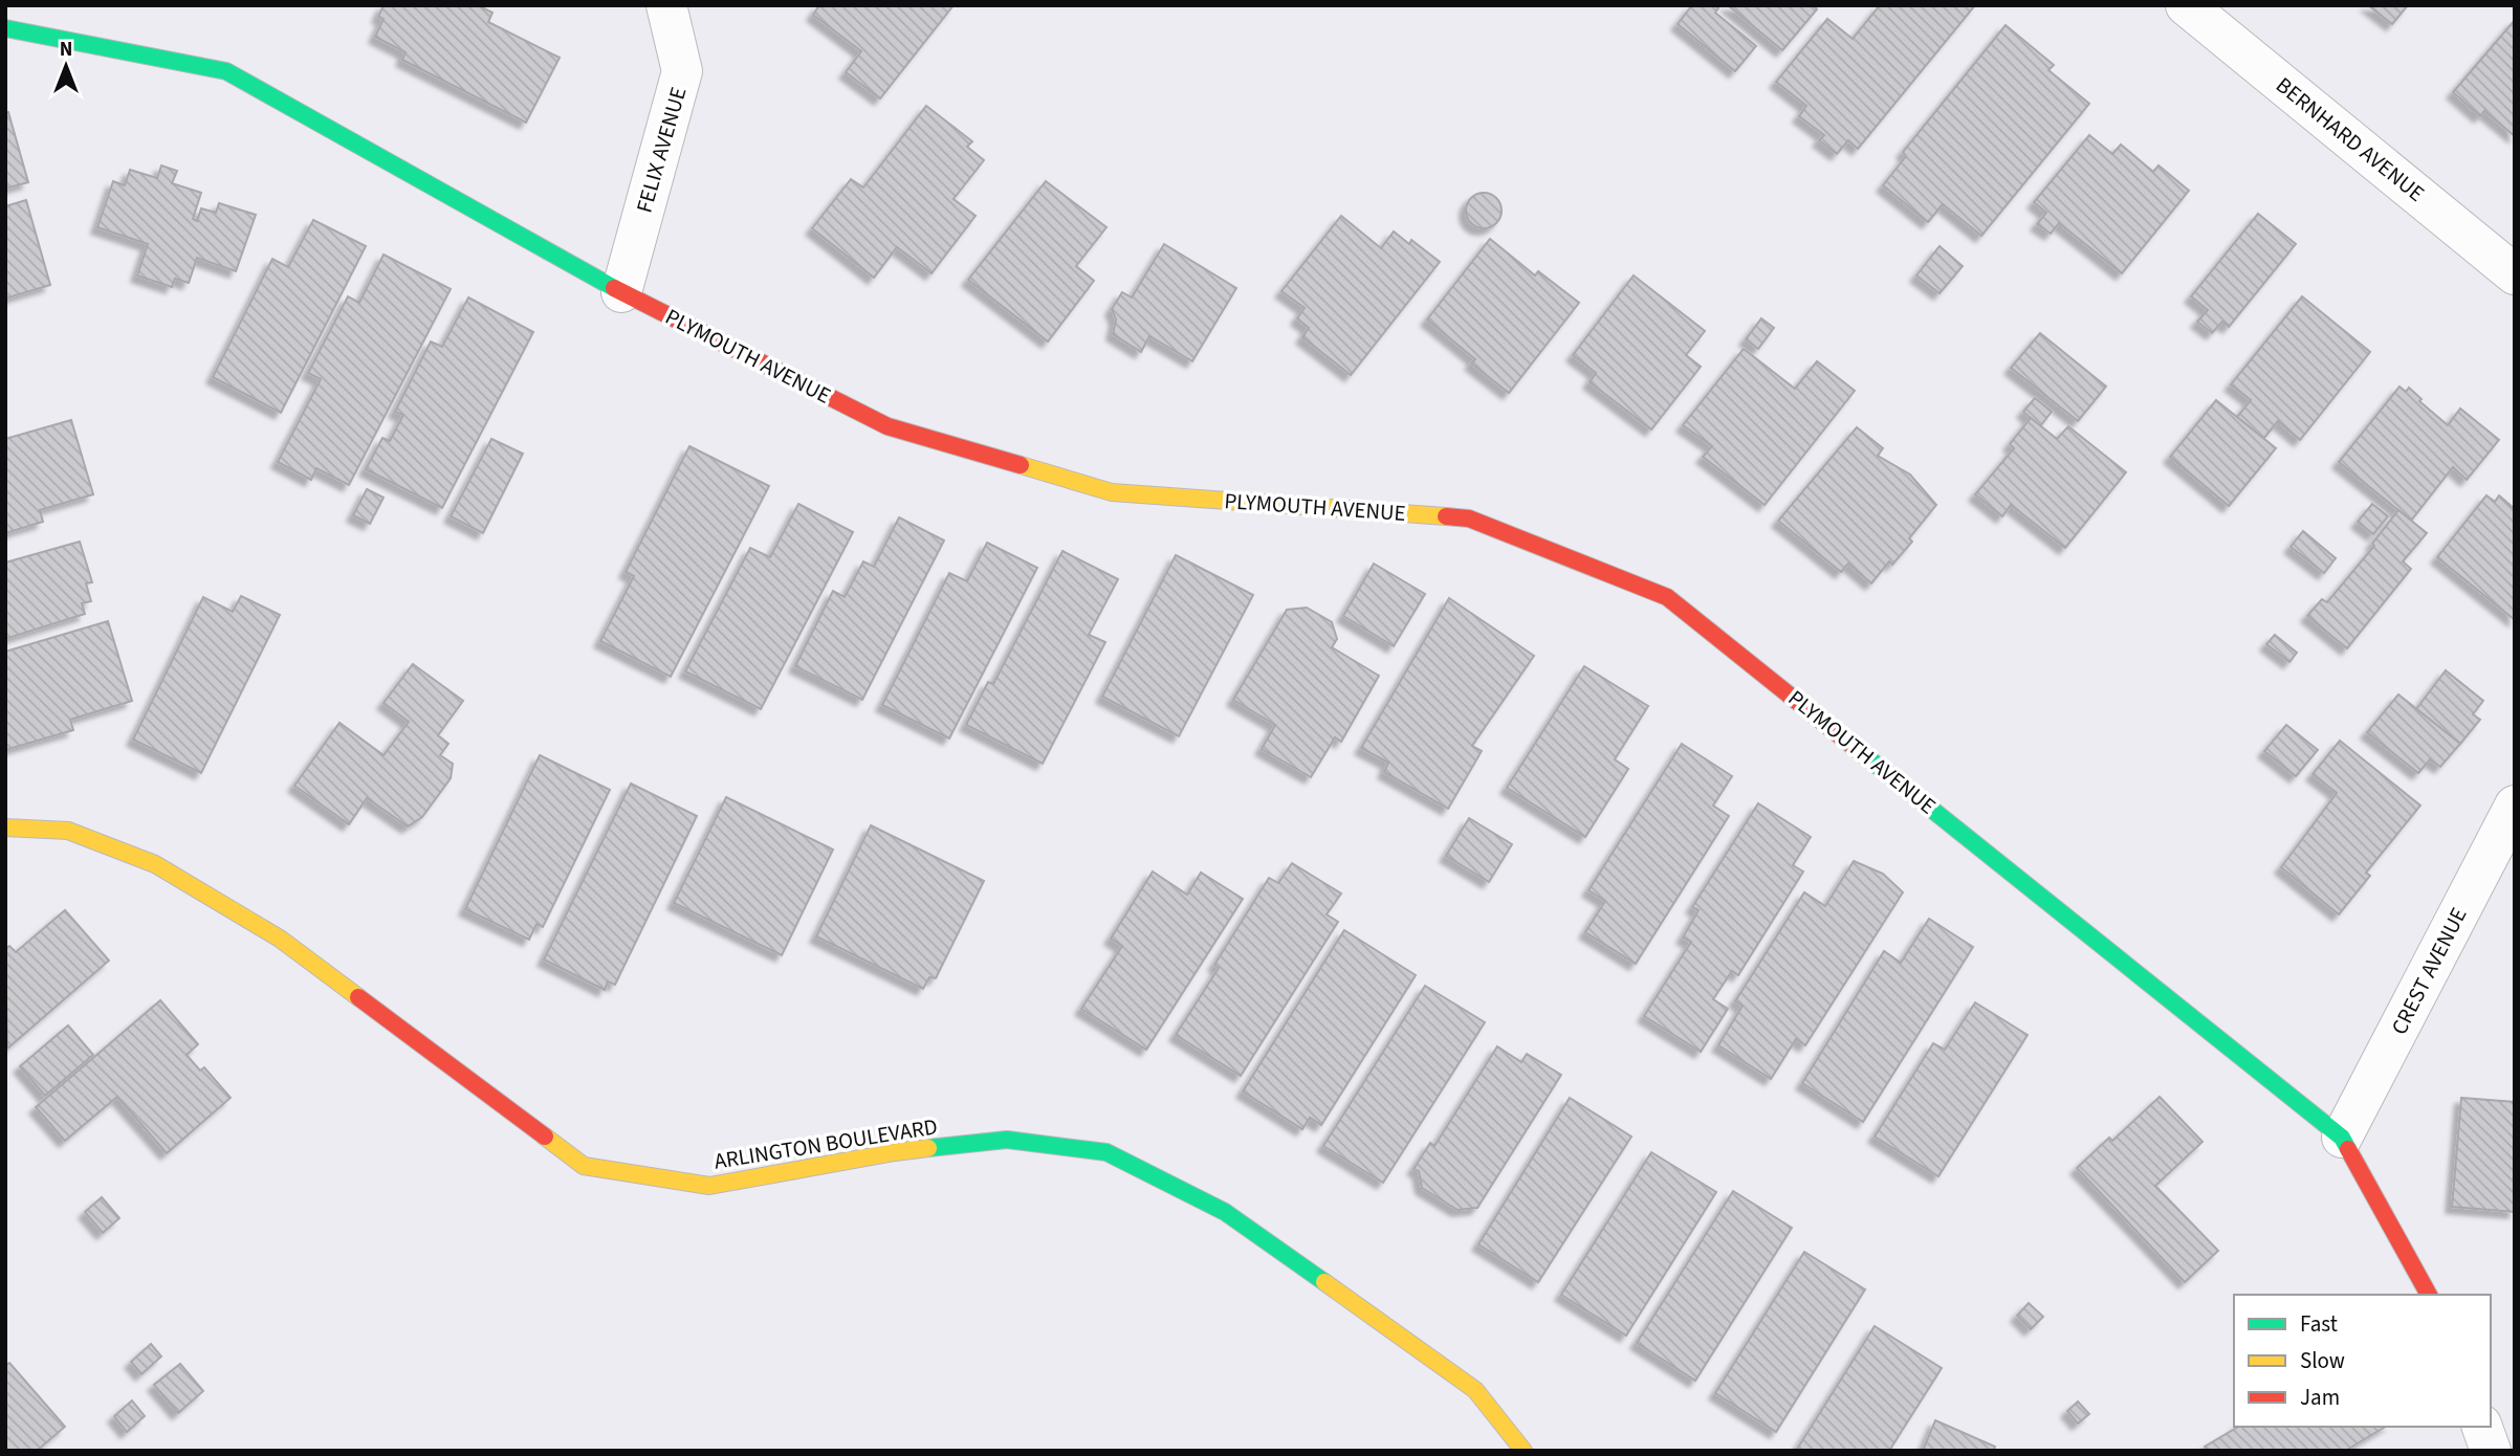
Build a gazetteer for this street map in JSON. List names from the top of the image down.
{
  "streets": {
    "street": [
      "BERNHARD AVENUE",
      "FELIX AVENUE",
      "PLYMOUTH AVENUE",
      "CREST AVENUE",
      "ARLINGTON BOULEVARD"
    ]
  },
  "crossings": [
    ["FELIX AVENUE", "PLYMOUTH AVENUE"],
    ["PLYMOUTH AVENUE", "CREST AVENUE"]
  ],
  "legend": ["Fast", "Slow", "Jam"],
  "north": "top"
}
